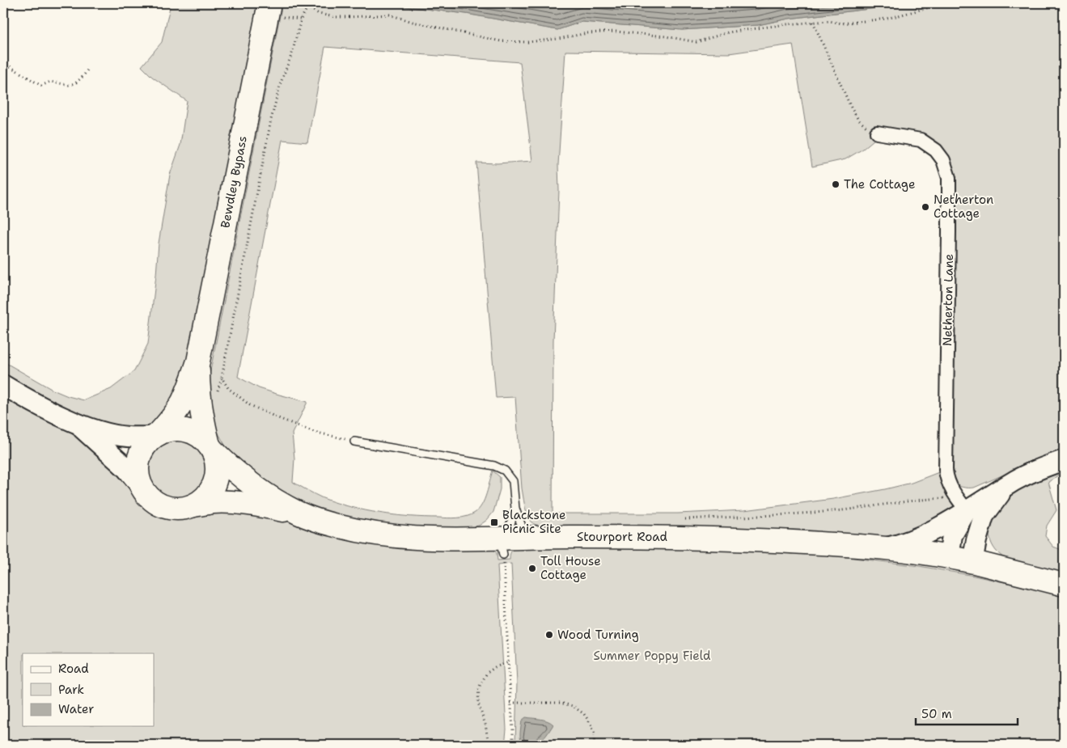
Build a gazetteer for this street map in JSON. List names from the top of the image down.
{
  "streets": {
    "highway": ["Bewdley Bypass", "Stourport Road"],
    "street": ["Netherton Lane"]
  },
  "crossings": [
    ["Bewdley Bypass", "Stourport Road"]
  ],
  "parks": ["Summer Poppy Field"],
  "places": {
    "other": [
      "The Cottage",
      "Netherton Cottage",
      "Toll House Cottage",
      "Wood Turning"
    ],
    "transit": ["Blackstone Picnic Site"]
  },
  "legend": ["Road", "Park", "Water"],
  "scale_bar": "50 m"
}
